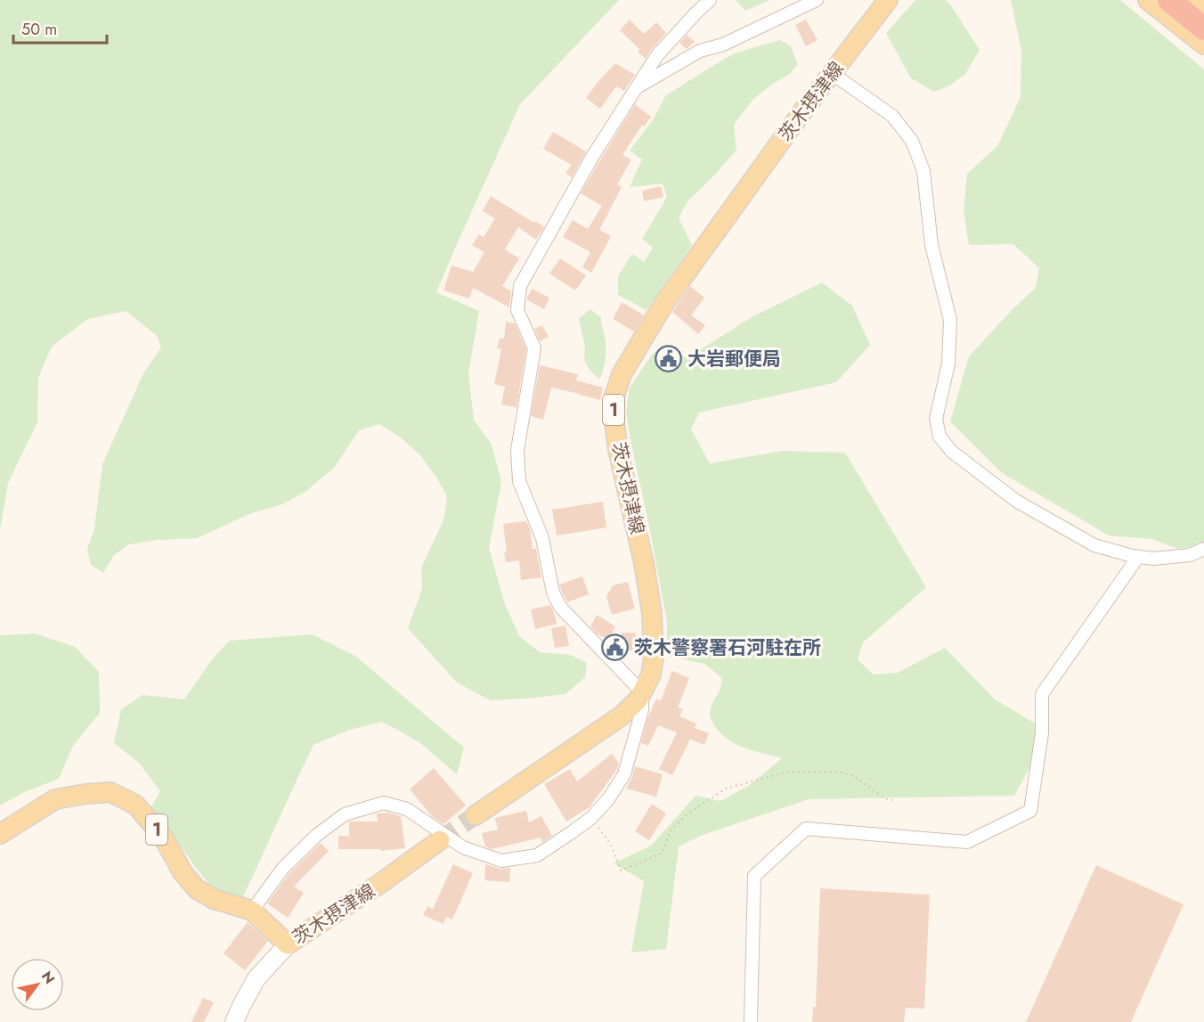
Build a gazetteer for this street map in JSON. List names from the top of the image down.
{
  "streets": {
    "main road": ["茨木摂津線", "1"]
  },
  "places": {
    "public building": ["大岩郵便局", "茨木警察署石河駐在所"]
  },
  "scale_bar": "50 m",
  "north": "top right"
}
